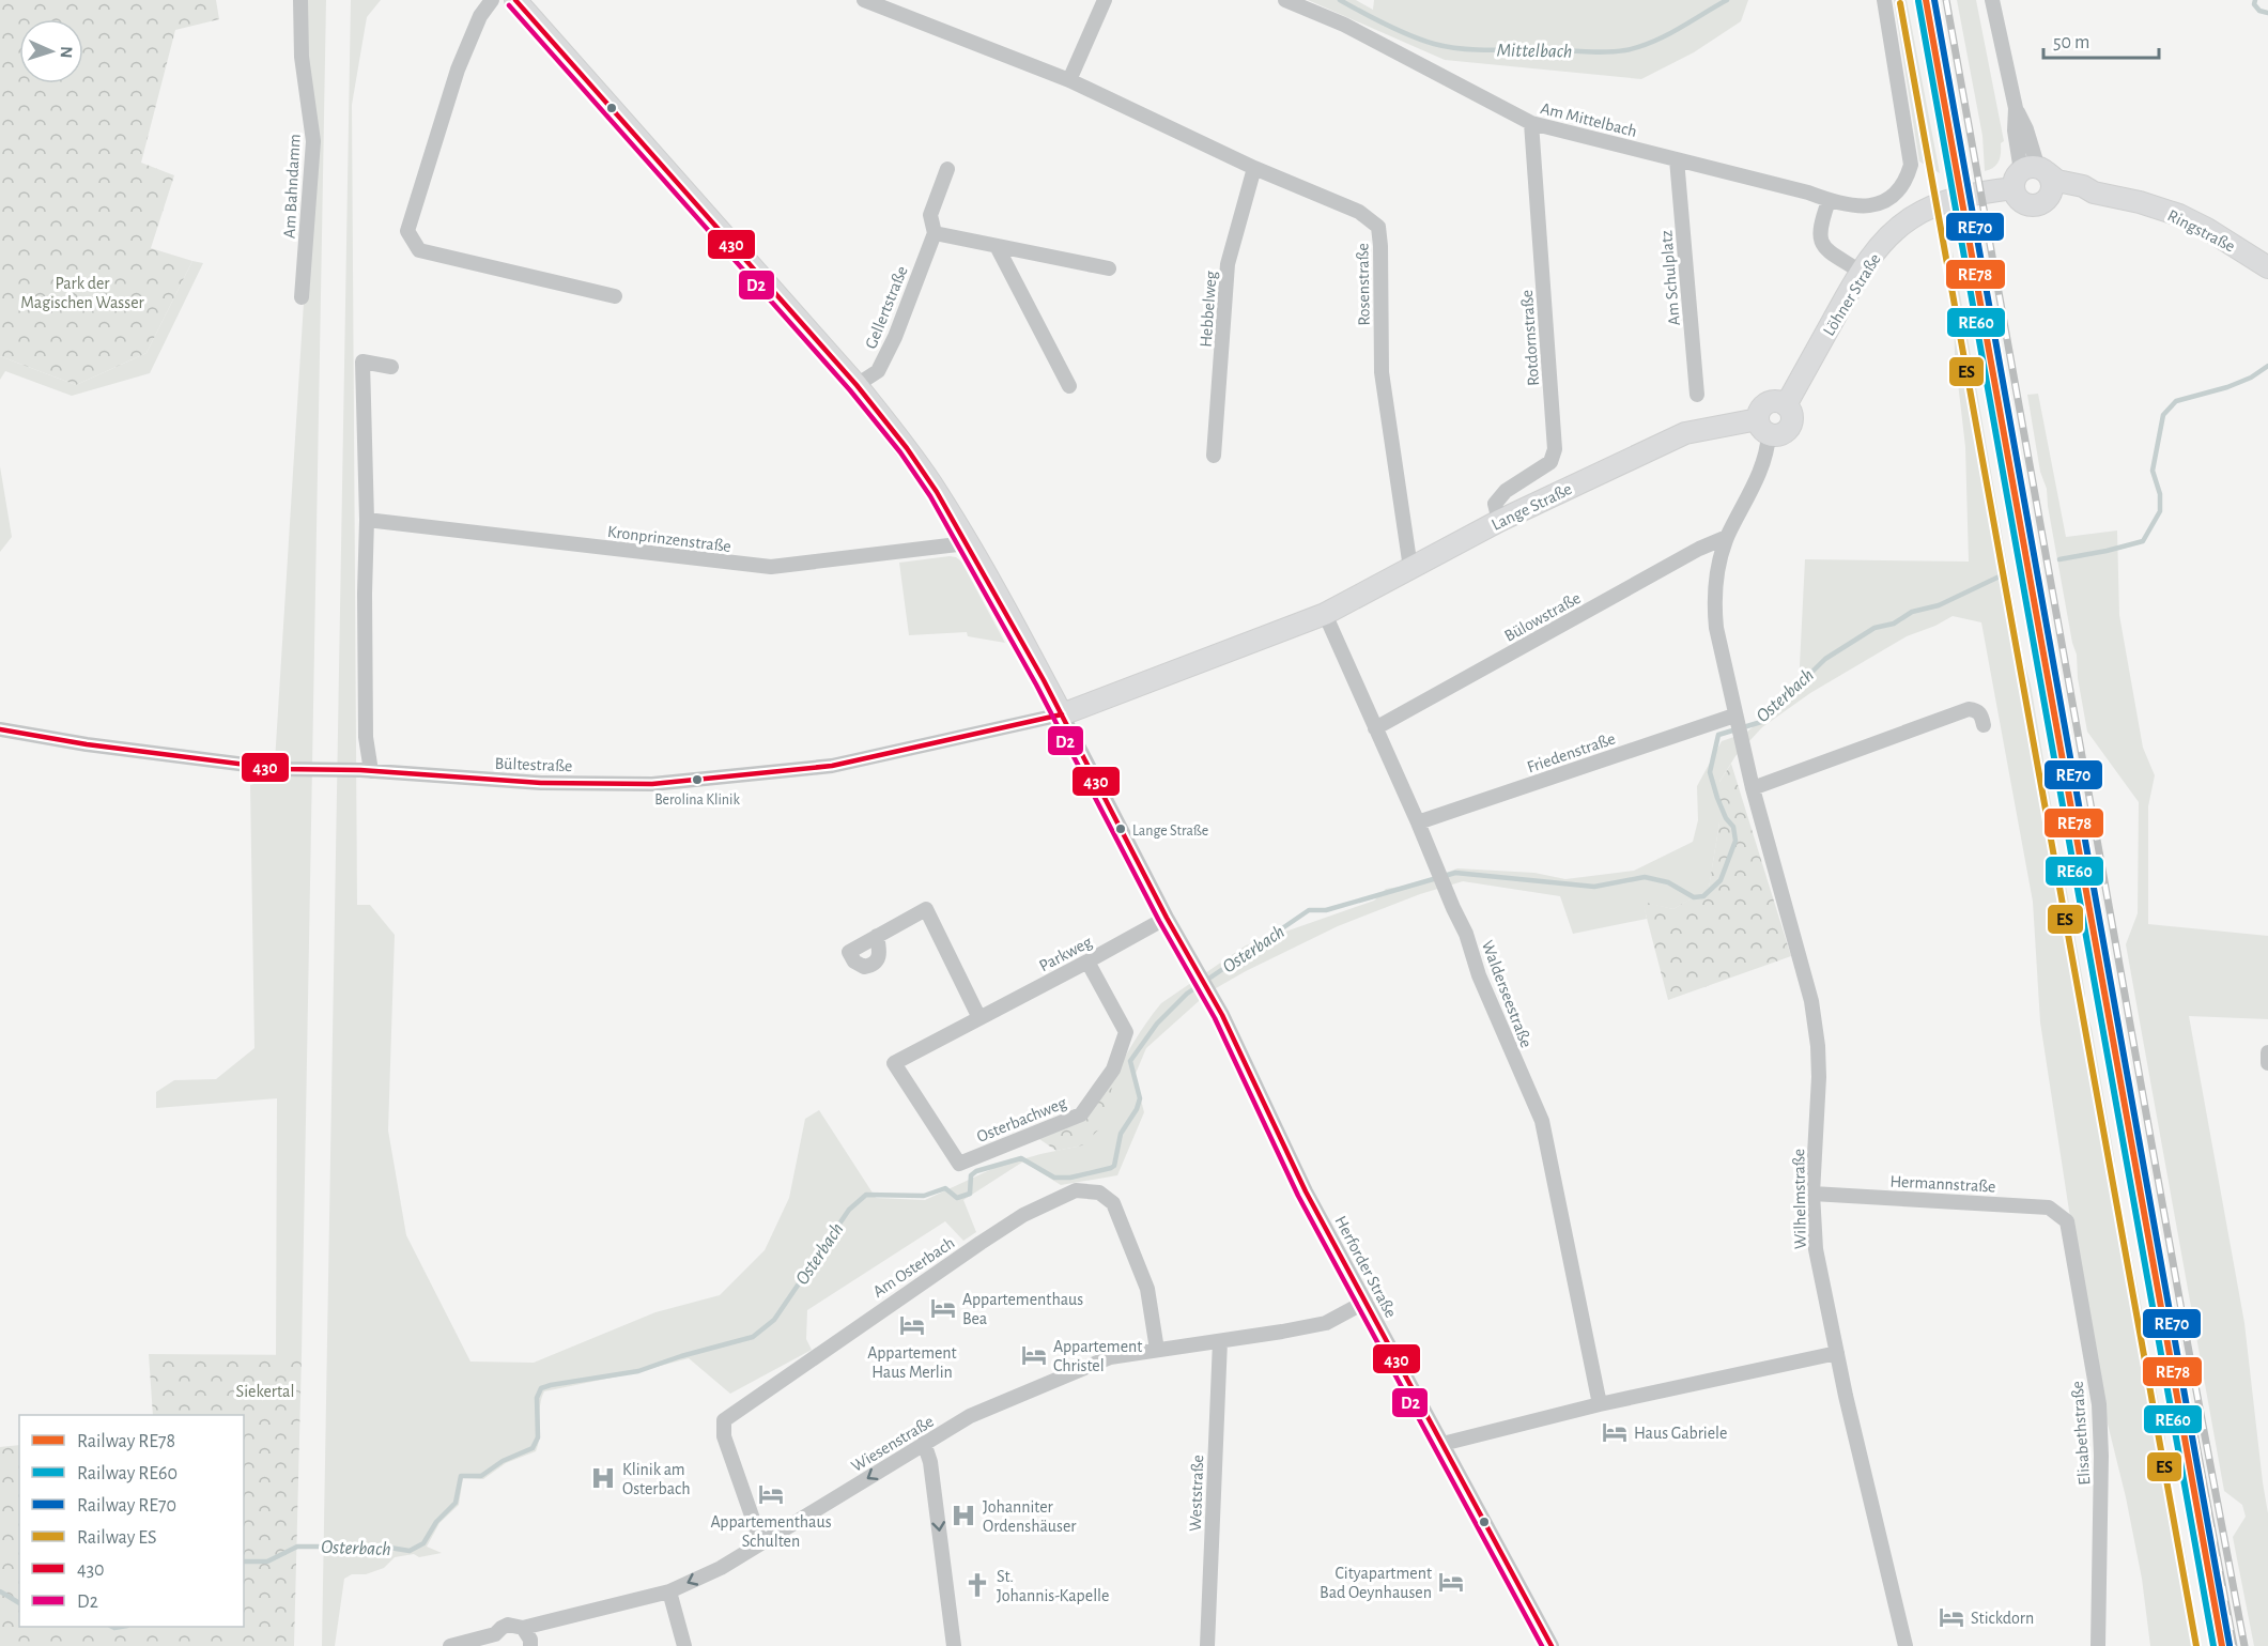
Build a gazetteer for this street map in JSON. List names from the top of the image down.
{
  "streets": {
    "street": [
      "Am Mittelbach",
      "Am Bahndamm",
      "Ringstraße",
      "Am Schulplatz",
      "Rosenstraße",
      "Löhner Straße",
      "Gellertstraße",
      "Hebbelweg",
      "Rotdornstraße",
      "Lange Straße",
      "Kronprinzenstraße",
      "Bülowstraße",
      "Friedenstraße",
      "Bültestraße",
      "Parkweg",
      "Walderseestraße",
      "Osterbachweg",
      "Hermannstraße",
      "Wilhelmstraße",
      "Am Osterbach",
      "Herforder Straße",
      "Elisabethstraße",
      "Wiesenstraße",
      "Weststraße"
    ]
  },
  "crossings": [
    ["Am Mittelbach", "Am Schulplatz"],
    ["Am Mittelbach", "Rotdornstraße"],
    ["Ringstraße", "Löhner Straße"],
    ["Rosenstraße", "Hebbelweg"],
    ["Rosenstraße", "Lange Straße"],
    ["Löhner Straße", "Lange Straße"],
    ["Rotdornstraße", "Lange Straße"],
    ["Lange Straße", "Bültestraße"],
    ["Lange Straße", "Walderseestraße"],
    ["Lange Straße", "Herforder Straße"],
    ["Bülowstraße", "Walderseestraße"],
    ["Friedenstraße", "Walderseestraße"],
    ["Friedenstraße", "Wilhelmstraße"],
    ["Bültestraße", "Herforder Straße"],
    ["Parkweg", "Osterbachweg"],
    ["Parkweg", "Herforder Straße"],
    ["Hermannstraße", "Wilhelmstraße"],
    ["Hermannstraße", "Elisabethstraße"],
    ["Am Osterbach", "Wiesenstraße"],
    ["Herforder Straße", "Wiesenstraße"],
    ["Wiesenstraße", "Weststraße"]
  ],
  "water": ["Mittelbach", "Osterbach"],
  "parks": ["Park der Magischen Wasser", "Siekertal"],
  "places": {
    "other": ["Berolina Klinik", "Lange Straße"],
    "hotel": [
      "Appartementhaus Bea",
      "Appartement Haus Merlin",
      "Appartement Christel",
      "Haus Gabriele",
      "Appartementhaus Schulten",
      "Cityapartment Bad Oeynhausen",
      "Stickdorn"
    ],
    "hospital": ["Klinik am Osterbach", "Johanniter Ordenshäuser"],
    "church": ["St. Johannis-Kapelle"]
  },
  "lines": [
    "rail line RE78",
    "rail line RE70",
    "transit line 430",
    "rail line RE60",
    "rail line ES",
    "transit line D2"
  ],
  "legend": [
    "Railway RE78",
    "Railway RE60",
    "Railway RE70",
    "Railway ES",
    "430",
    "D2"
  ],
  "scale_bar": "50 m",
  "north": "right"
}
